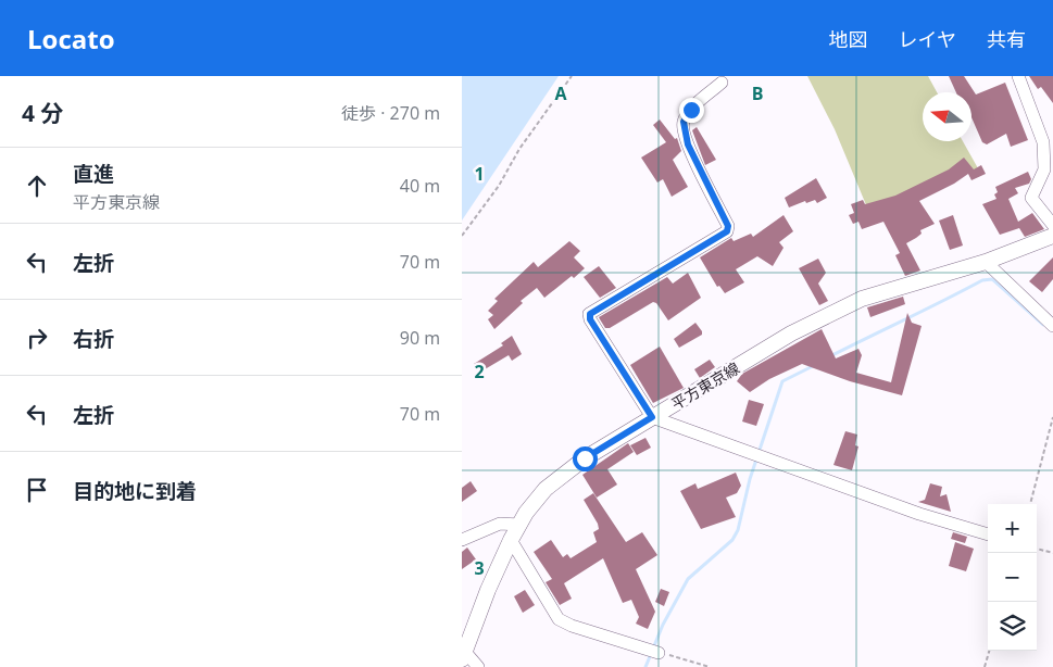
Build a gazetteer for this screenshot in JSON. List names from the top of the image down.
{
  "streets": {
    "main road": ["平方東京線"]
  },
  "north": "left",
  "page": {
    "header": "Locato",
    "nav": ["地図", "レイヤ", "共有"],
    "heading": ["4 分", "徒歩 · 270 m"],
    "list": [
      ["直進", "平方東京線", "40 m"],
      ["左折", "70 m"],
      ["右折", "90 m"],
      ["左折", "70 m"],
      "目的地に到着"
    ],
    "map_buttons": ["+", "−"]
  },
  "grid": {
    "columns": ["A", "B"],
    "rows": ["1", "2", "3"]
  }
}
